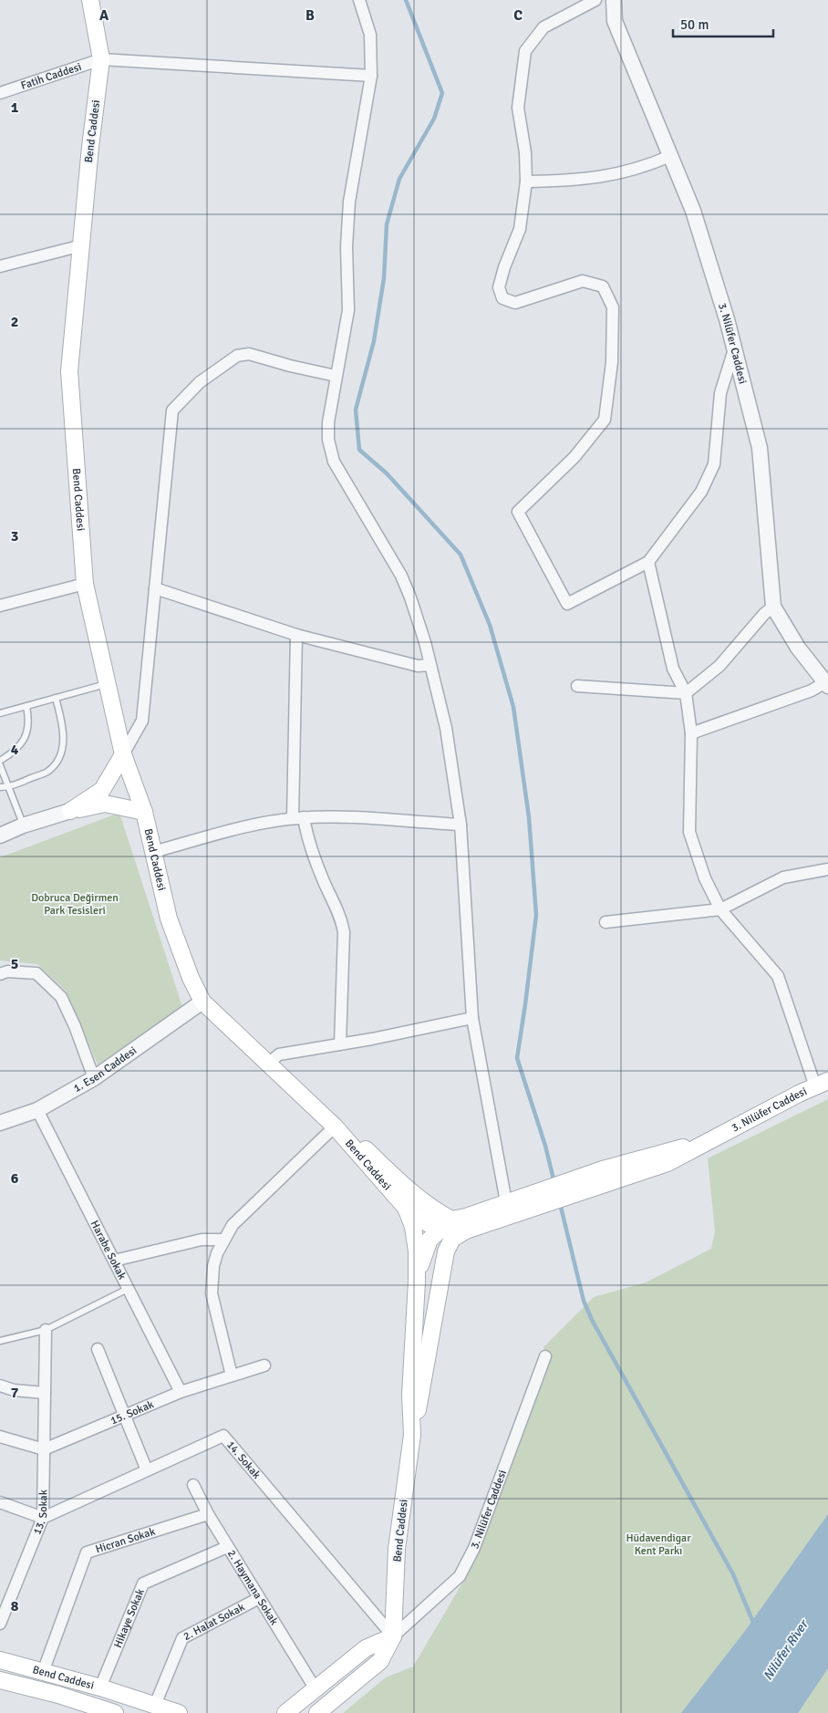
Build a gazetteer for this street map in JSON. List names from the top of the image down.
{
  "streets": {
    "main road": ["Bend Caddesi", "3. Nilüfer Caddesi"],
    "street": [
      "Fatih Caddesi",
      "1. Esen Caddesi",
      "Harabe Sokak",
      "15. Sokak",
      "14. Sokak",
      "13. Sokak",
      "Hicran Sokak",
      "2. Haymana Sokak",
      "Hikaye Sokak",
      "2. Halat Sokak"
    ]
  },
  "crossings": [
    ["Fatih Caddesi", "Bend Caddesi"],
    ["Bend Caddesi", "3. Nilüfer Caddesi"],
    ["Bend Caddesi", "1. Esen Caddesi"],
    ["Bend Caddesi", "14. Sokak"],
    ["Bend Caddesi", "Hicran Sokak"],
    ["Bend Caddesi", "Hikaye Sokak"],
    ["Bend Caddesi", "2. Halat Sokak"],
    ["3. Nilüfer Caddesi", "14. Sokak"],
    ["1. Esen Caddesi", "Harabe Sokak"],
    ["Harabe Sokak", "15. Sokak"],
    ["15. Sokak", "13. Sokak"],
    ["14. Sokak", "13. Sokak"],
    ["Hicran Sokak", "2. Haymana Sokak"],
    ["2. Haymana Sokak", "Hikaye Sokak"],
    ["2. Haymana Sokak", "2. Halat Sokak"]
  ],
  "water": ["Nilüfer River"],
  "parks": ["Dobruca Değirmen Park Tesisleri", "Hüdavendigar Kent Parkı"],
  "scale_bar": "50 m",
  "grid": {
    "columns": ["A", "B", "C"],
    "rows": [
      "1",
      "2",
      "3",
      "4",
      "5",
      "6",
      "7",
      "8"
    ]
  }
}
